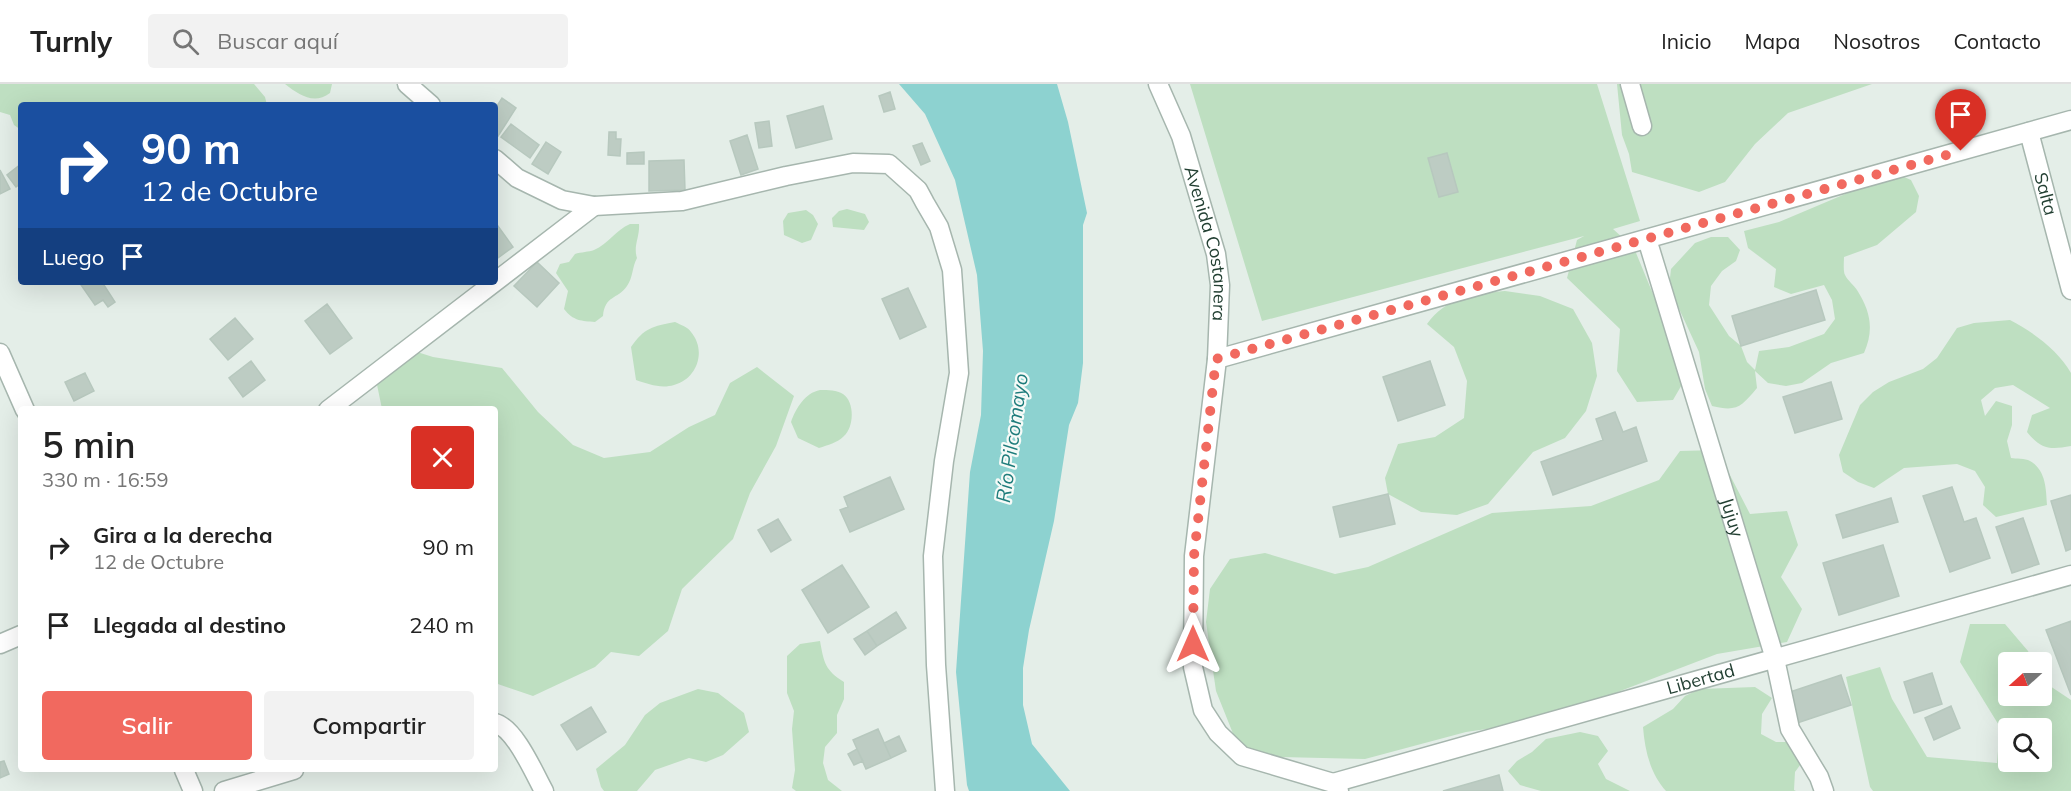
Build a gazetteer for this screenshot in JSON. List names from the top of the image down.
{
  "streets": {
    "street": [
      "Salta",
      "Avenida Costanera",
      "Jujuy",
      "Libertad"
    ]
  },
  "crossings": [
    ["Avenida Costanera", "Libertad"],
    ["Jujuy", "Libertad"]
  ],
  "water": ["Río Pilcomayo"],
  "north": "left",
  "page": {
    "header": "Turnly",
    "search": "Buscar aquí",
    "nav": [
      "Inicio",
      "Mapa",
      "Nosotros",
      "Contacto"
    ],
    "turn": ["90 m", "12 de Octubre"],
    "then": "Luego",
    "heading": ["5 min", "330 m · 16:59"],
    "list": [
      {
        "name": "Gira a la derecha",
        "note": "12 de Octubre",
        "value": "90 m"
      },
      {
        "name": "Llegada al destino",
        "value": "240 m"
      }
    ],
    "buttons": ["Salir", "Compartir"]
  }
}
